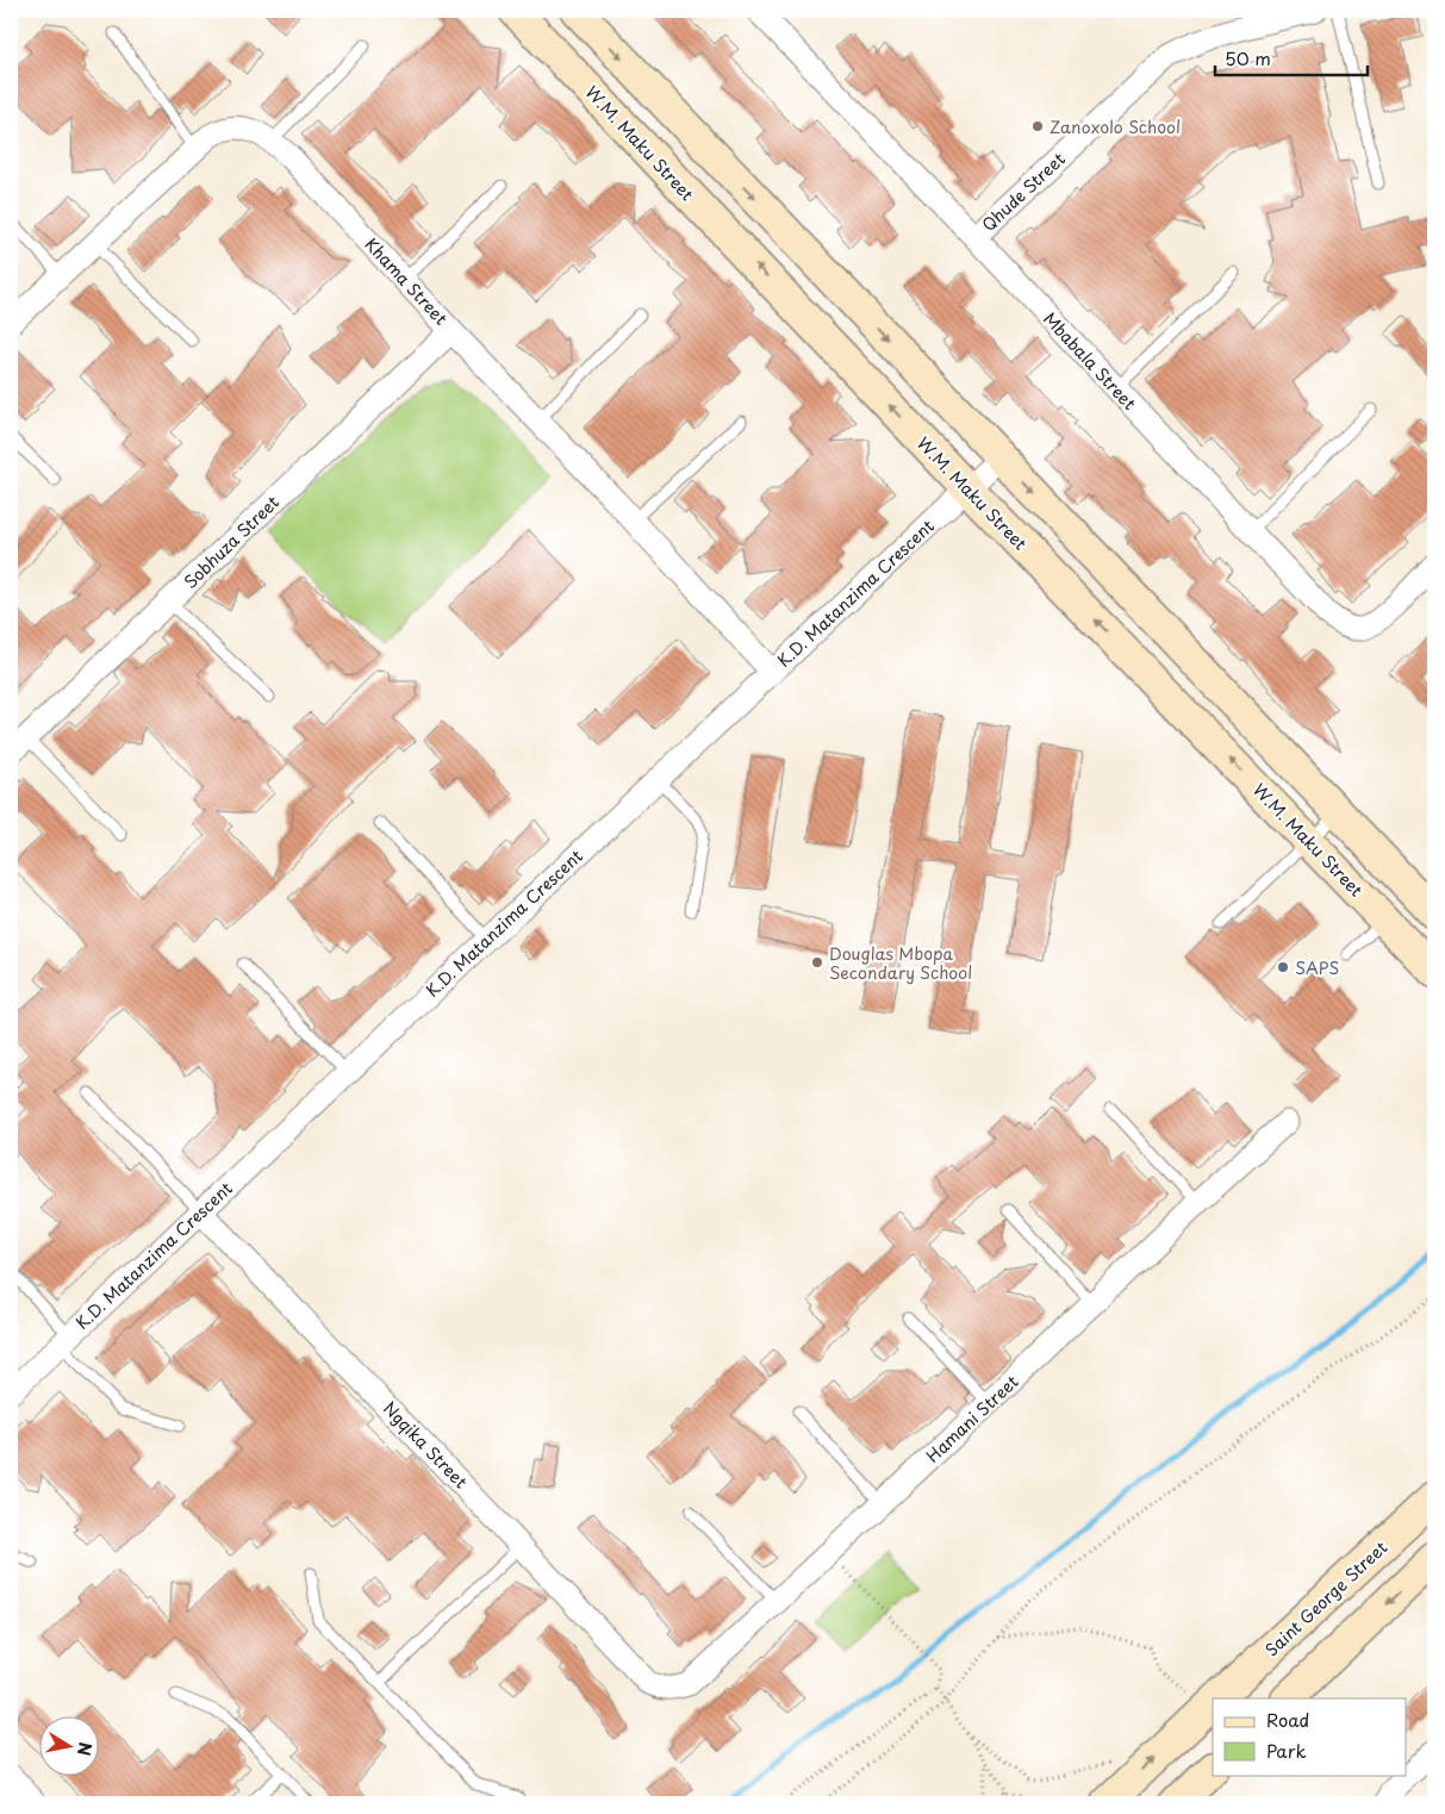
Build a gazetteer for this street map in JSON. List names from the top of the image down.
{
  "streets": {
    "street": [
      "W.M. Maku Street",
      "Qhude Street",
      "Khama Street",
      "Mbabala Street",
      "Sobhuza Street",
      "K.D. Matanzima Crescent",
      "Hamani Street",
      "Ngqika Street",
      "Saint George Street"
    ]
  },
  "crossings": [
    ["W.M. Maku Street", "K.D. Matanzima Crescent"],
    ["Qhude Street", "Mbabala Street"],
    ["Khama Street", "Sobhuza Street"],
    ["Khama Street", "K.D. Matanzima Crescent"],
    ["K.D. Matanzima Crescent", "Ngqika Street"],
    ["Hamani Street", "Ngqika Street"]
  ],
  "places": ["Zanoxolo School", "Douglas Mbopa Secondary School", "SAPS"],
  "legend": ["Road", "Park"],
  "scale_bar": "50 m",
  "north": "right"
}
